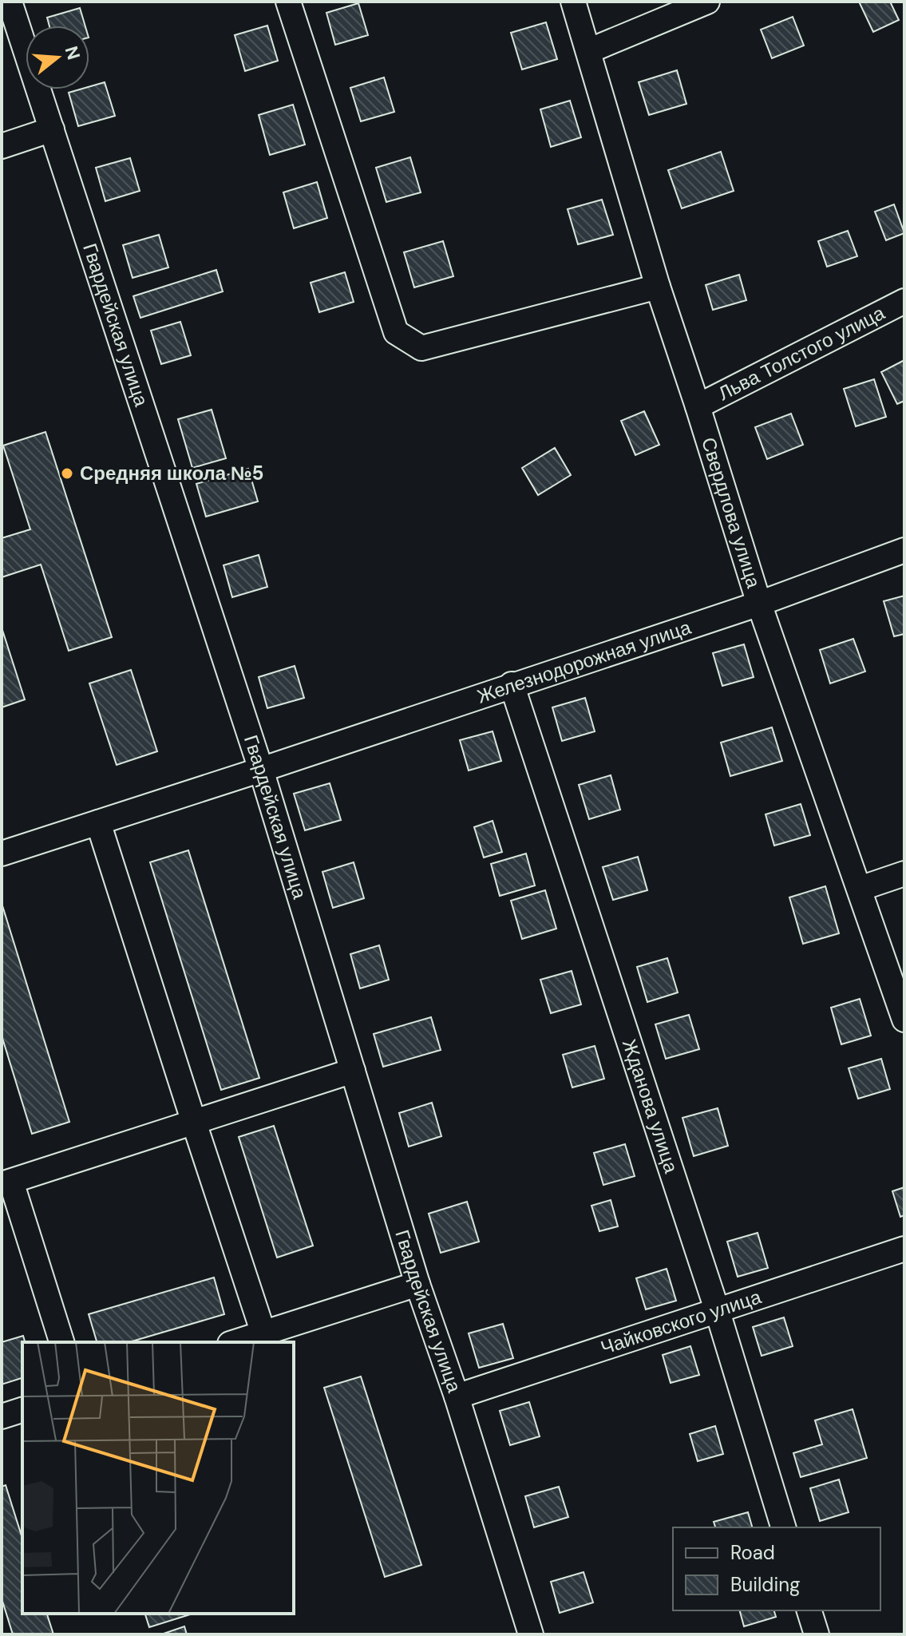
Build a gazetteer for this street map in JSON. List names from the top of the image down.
{
  "streets": {
    "street": [
      "Гвардейская улица",
      "Льва Толстого улица",
      "Свердлова улица",
      "Железнодорожная улица",
      "Жданова улица",
      "Чайковского улица"
    ]
  },
  "crossings": [
    ["Гвардейская улица", "Железнодорожная улица"],
    ["Гвардейская улица", "Чайковского улица"],
    ["Льва Толстого улица", "Свердлова улица"],
    ["Свердлова улица", "Железнодорожная улица"],
    ["Железнодорожная улица", "Жданова улица"],
    ["Жданова улица", "Чайковского улица"]
  ],
  "places": ["Средняя школа №5"],
  "legend": ["Road", "Building"],
  "north": "right"
}
